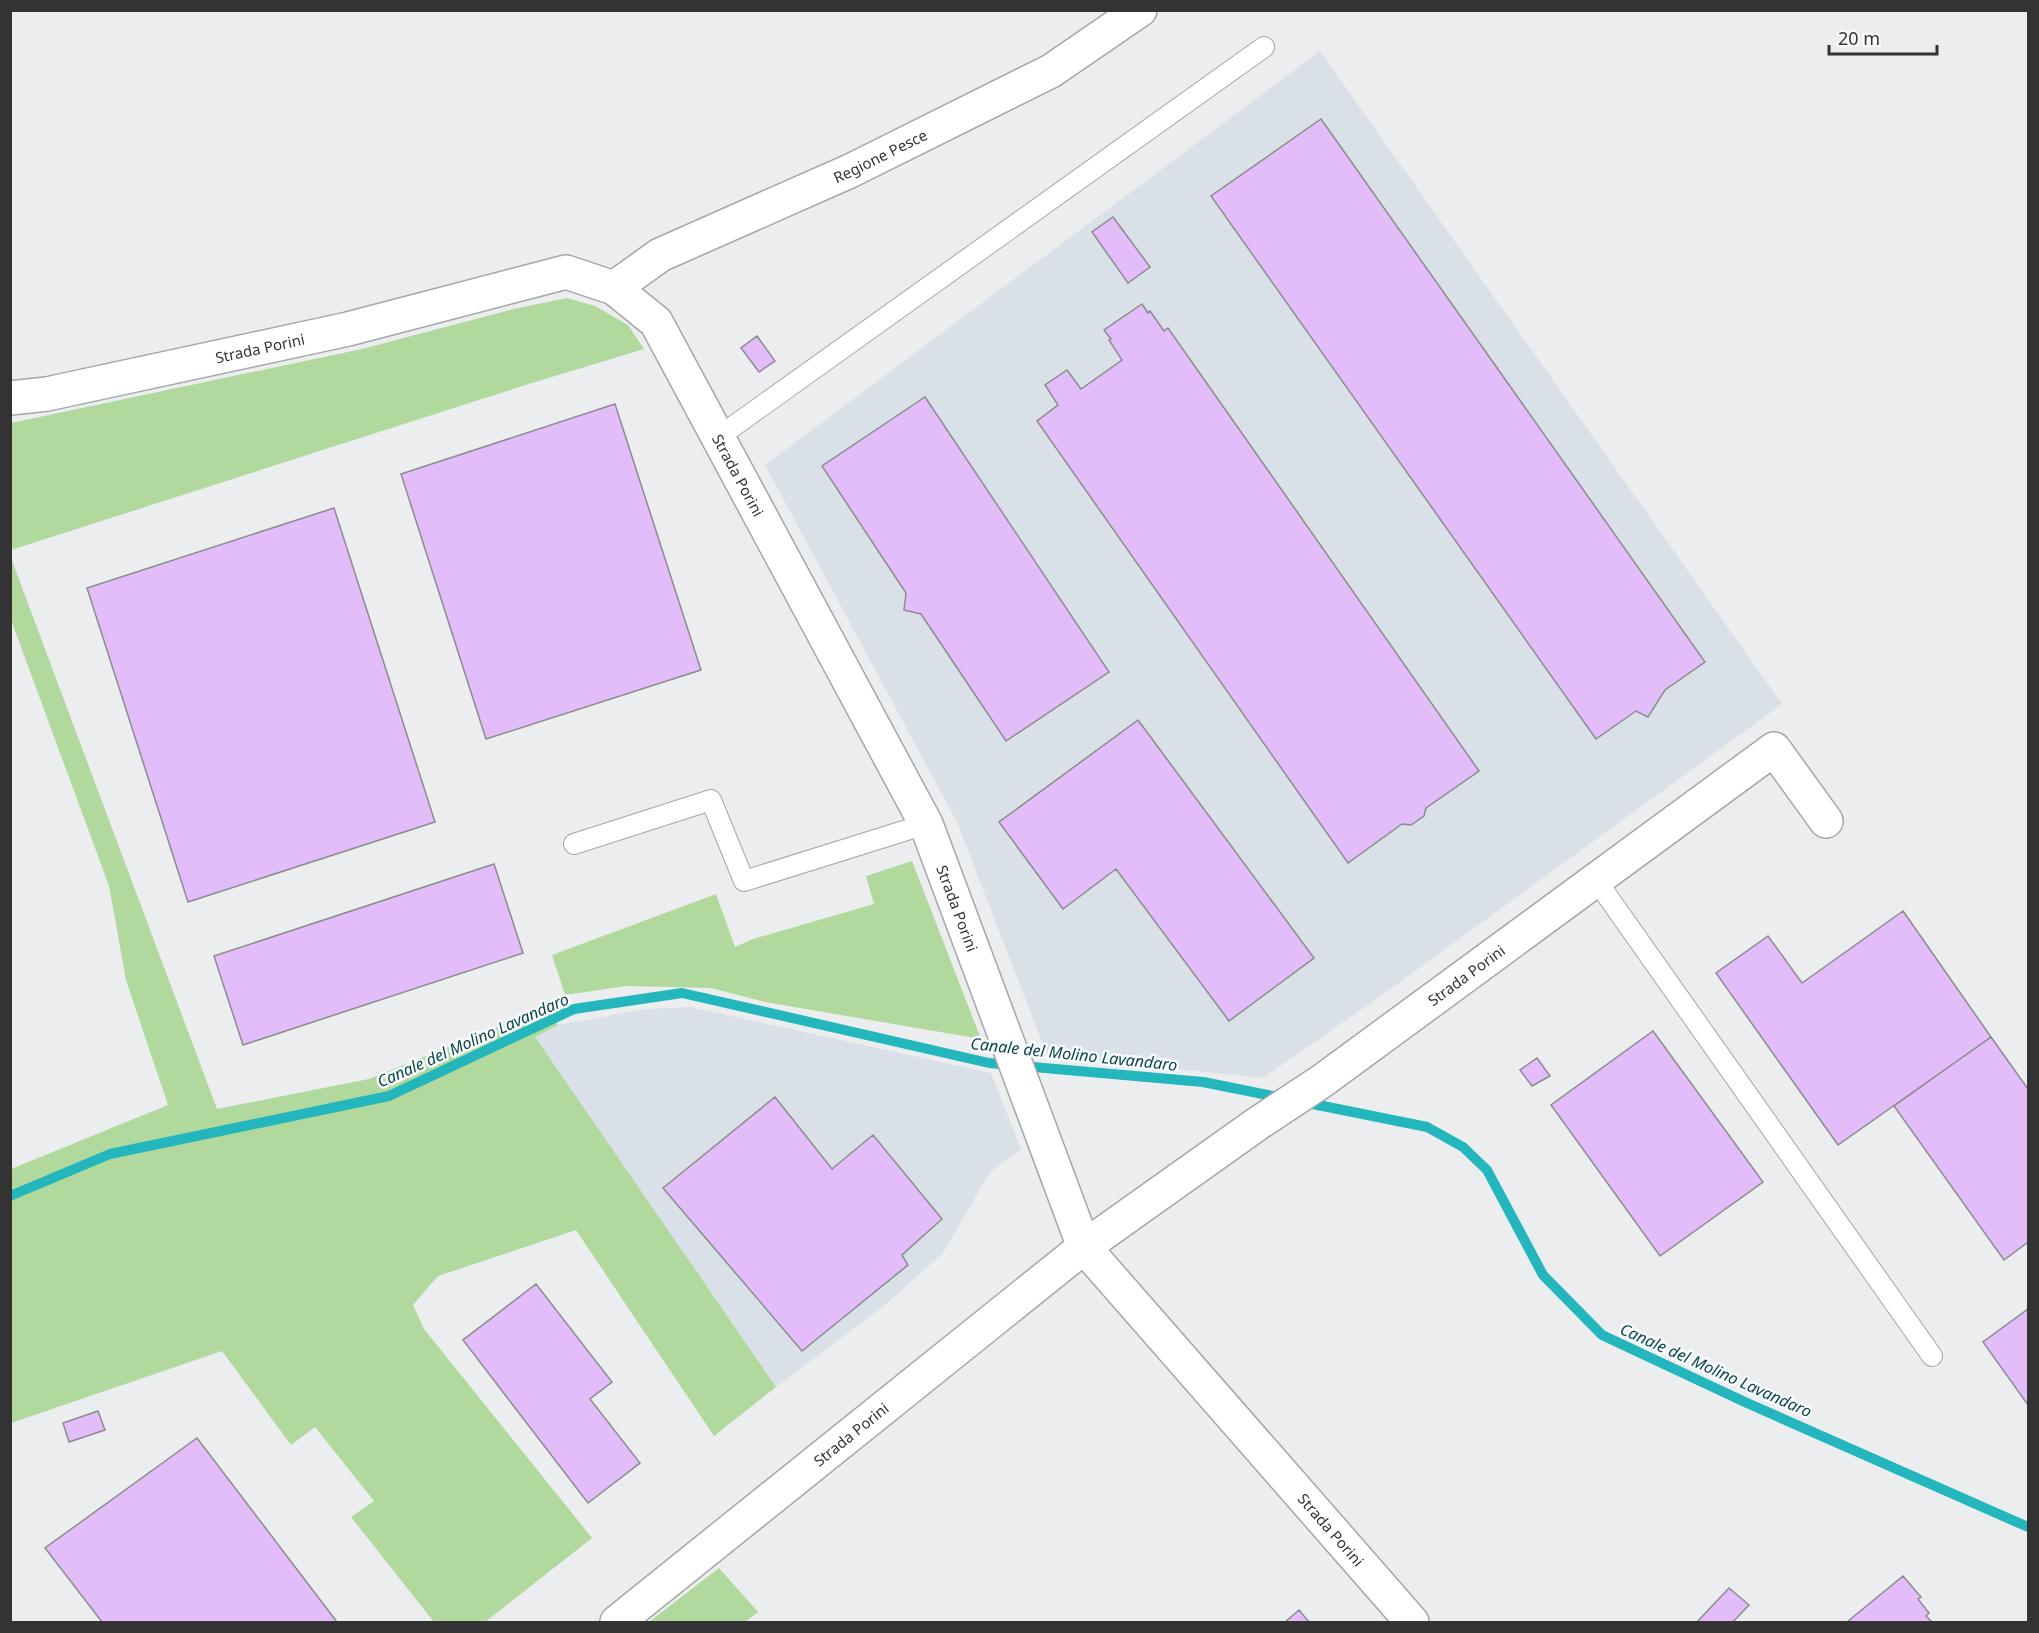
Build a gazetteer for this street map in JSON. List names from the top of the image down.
{
  "streets": {
    "street": ["Regione Pesce", "Strada Porini"]
  },
  "crossings": [
    ["Regione Pesce", "Strada Porini"]
  ],
  "water": ["Canale del Molino Lavandaro"],
  "scale_bar": "20 m"
}
